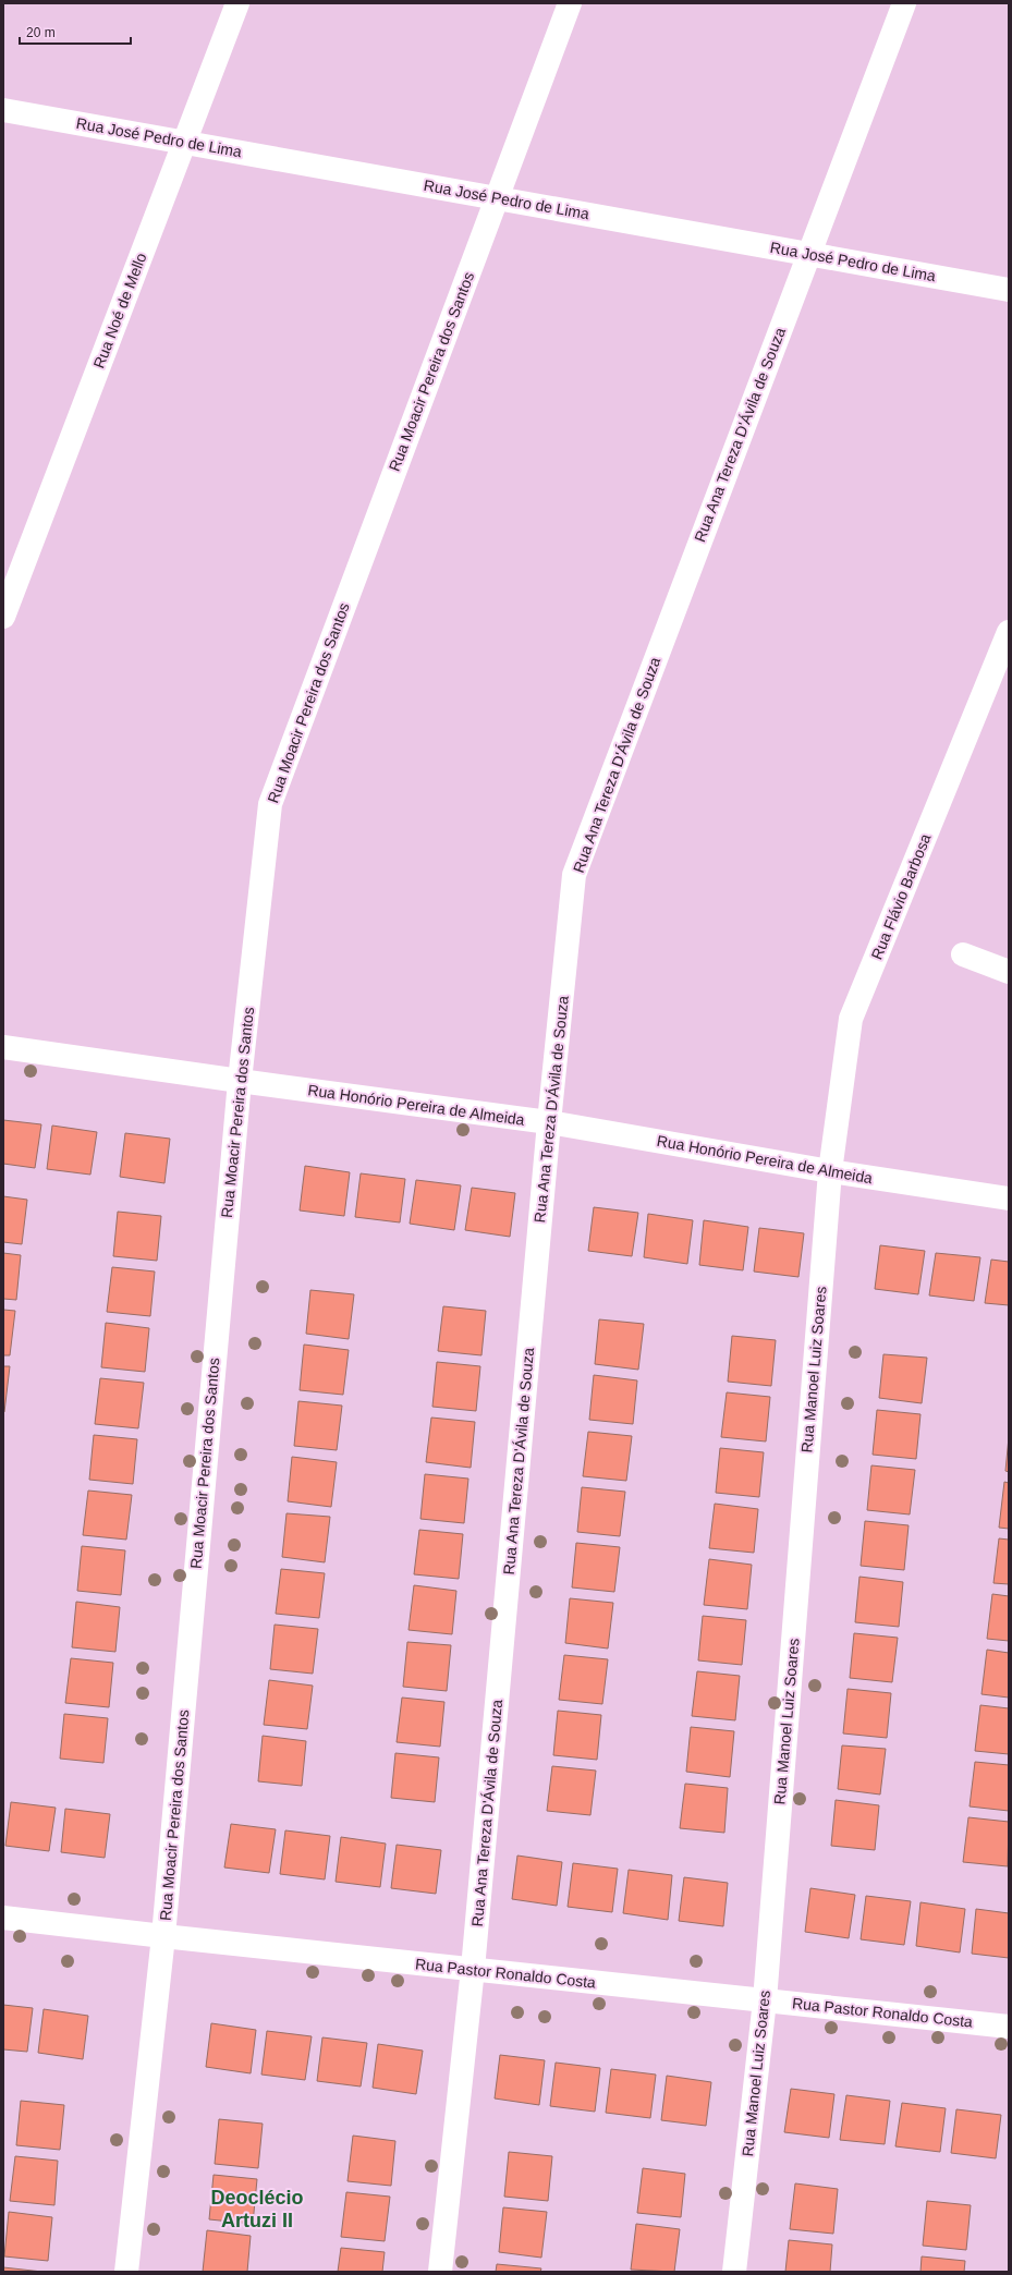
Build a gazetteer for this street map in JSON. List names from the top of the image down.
{
  "streets": {
    "street": [
      "Rua José Pedro de Lima",
      "Rua Noé de Mello",
      "Rua Moacir Pereira dos Santos",
      "Rua Ana Tereza D'Ávila de Souza",
      "Rua Flávio Barbosa",
      "Rua Honório Pereira de Almeida",
      "Rua Manoel Luiz Soares",
      "Rua Pastor Ronaldo Costa"
    ]
  },
  "crossings": [
    ["Rua José Pedro de Lima", "Rua Noé de Mello"],
    ["Rua José Pedro de Lima", "Rua Moacir Pereira dos Santos"],
    ["Rua José Pedro de Lima", "Rua Ana Tereza D'Ávila de Souza"],
    ["Rua Moacir Pereira dos Santos", "Rua Honório Pereira de Almeida"],
    ["Rua Moacir Pereira dos Santos", "Rua Pastor Ronaldo Costa"],
    ["Rua Ana Tereza D'Ávila de Souza", "Rua Honório Pereira de Almeida"],
    ["Rua Ana Tereza D'Ávila de Souza", "Rua Pastor Ronaldo Costa"],
    ["Rua Flávio Barbosa", "Rua Honório Pereira de Almeida"],
    ["Rua Flávio Barbosa", "Rua Manoel Luiz Soares"],
    ["Rua Honório Pereira de Almeida", "Rua Manoel Luiz Soares"],
    ["Rua Manoel Luiz Soares", "Rua Pastor Ronaldo Costa"]
  ],
  "districts": ["Deoclécio Artuzi II"],
  "scale_bar": "20 m"
}
